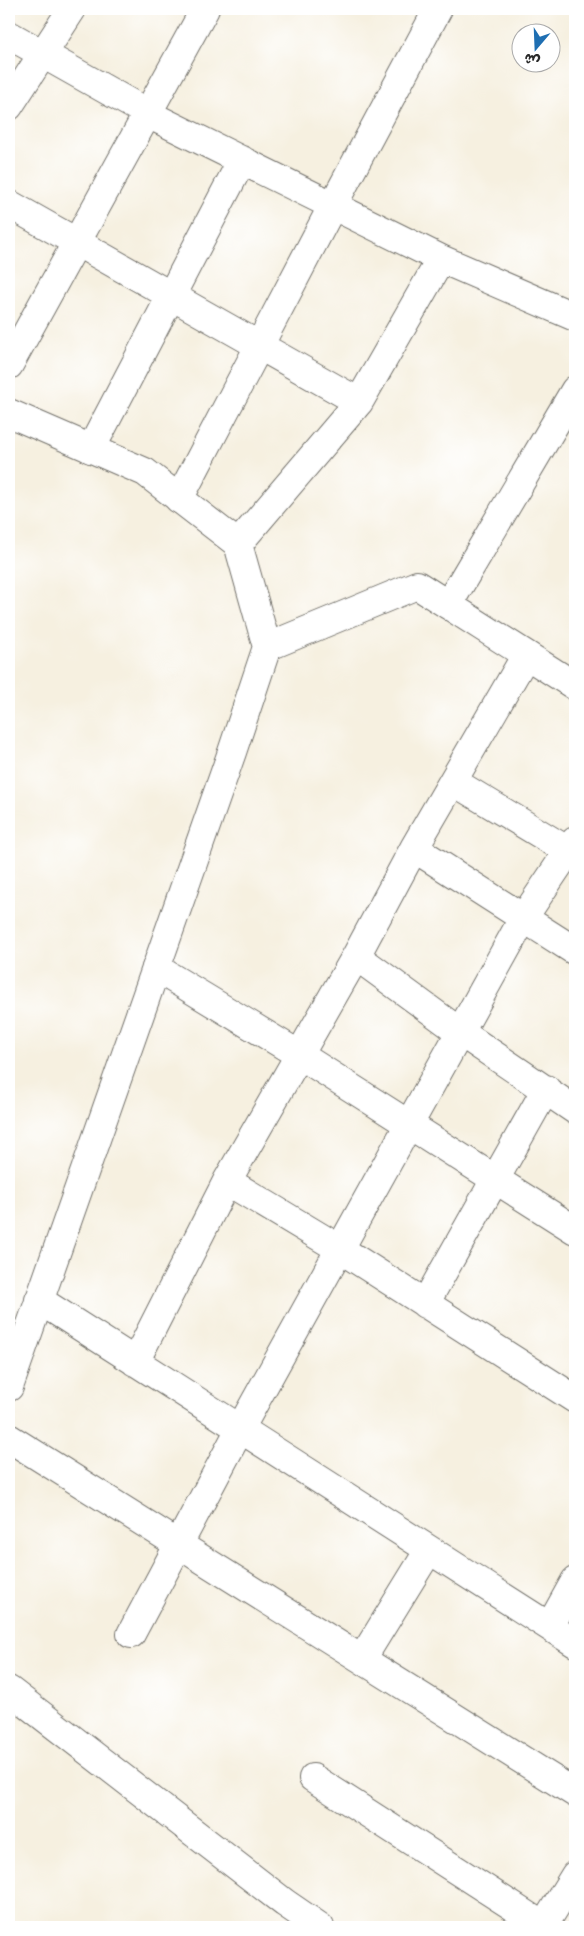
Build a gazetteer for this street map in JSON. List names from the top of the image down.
{
  "north": "bottom"
}
